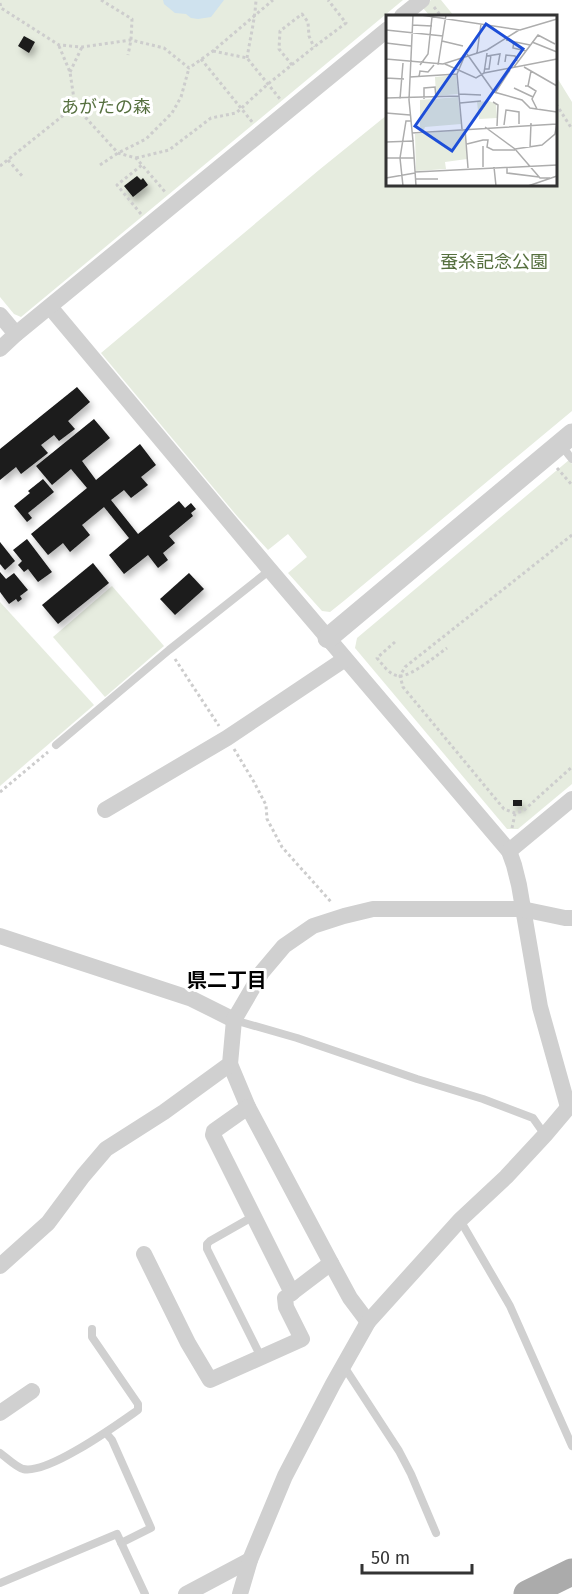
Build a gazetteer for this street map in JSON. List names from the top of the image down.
{
  "districts": ["県二丁目"],
  "parks": ["あがたの森", "蚕糸記念公園"],
  "scale_bar": "50 m"
}
